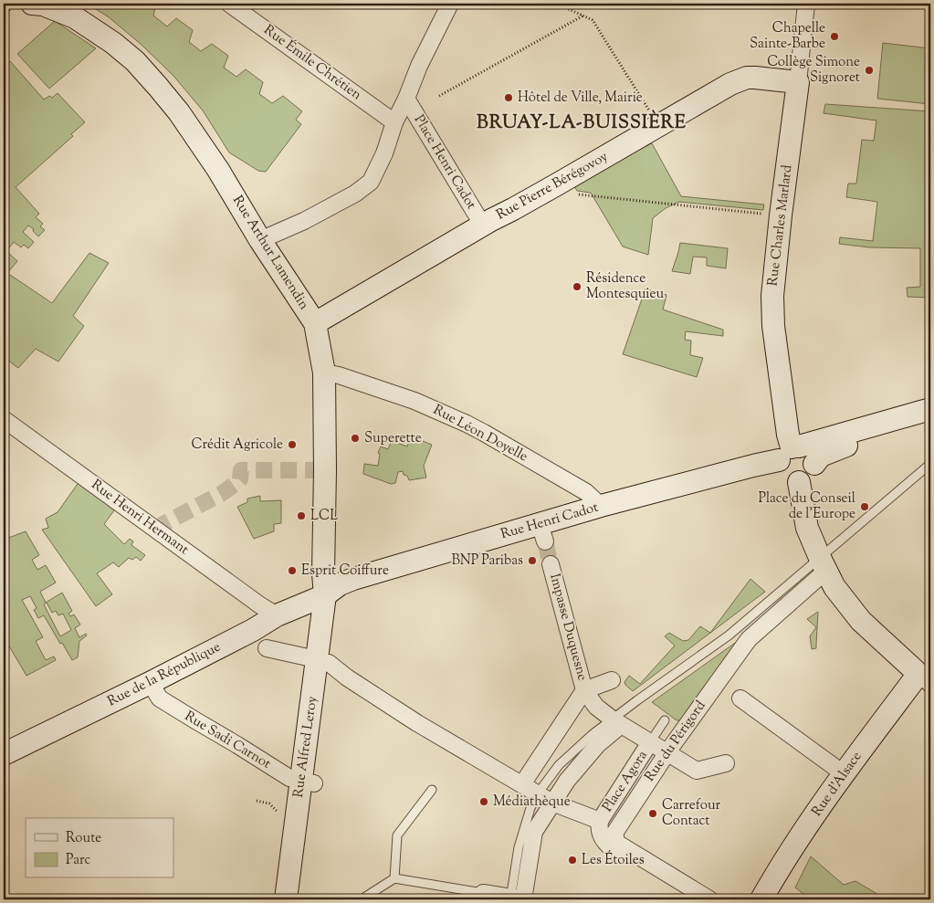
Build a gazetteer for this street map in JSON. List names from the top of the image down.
{
  "streets": {
    "main road": [
      "Rue Pierre Bérégovoy",
      "Rue Charles Marlard",
      "Rue Arthur Lamendin",
      "Rue Henri Cadot",
      "Rue de la République",
      "Rue Alfred Leroy",
      "Rue d'Alsace"
    ],
    "street": [
      "Rue Émile Chrétien",
      "Place Henri Cadot",
      "Rue Léon Doyelle",
      "Rue Henri Hermant",
      "Impasse Duquesne",
      "Rue Sadi Carnot",
      "Rue du Périgord",
      "Place Agora"
    ]
  },
  "crossings": [
    ["Place Henri Cadot", "Rue Pierre Bérégovoy"],
    ["Rue Pierre Bérégovoy", "Rue Charles Marlard"],
    ["Rue Pierre Bérégovoy", "Rue Arthur Lamendin"],
    ["Rue Charles Marlard", "Rue Henri Cadot"],
    ["Rue Arthur Lamendin", "Rue Léon Doyelle"],
    ["Rue Arthur Lamendin", "Rue Henri Cadot"],
    ["Rue Arthur Lamendin", "Rue de la République"],
    ["Rue Arthur Lamendin", "Rue Alfred Leroy"],
    ["Rue Léon Doyelle", "Rue Henri Cadot"],
    ["Rue Henri Hermant", "Rue de la République"],
    ["Rue Henri Cadot", "Rue de la République"],
    ["Rue Henri Cadot", "Rue Alfred Leroy"],
    ["Impasse Duquesne", "Place Agora"],
    ["Rue de la République", "Rue Sadi Carnot"],
    ["Rue de la République", "Rue Alfred Leroy"],
    ["Rue Sadi Carnot", "Rue Alfred Leroy"],
    ["Rue du Périgord", "Place Agora"]
  ],
  "districts": ["BRUAY-LA-BUISSIÈRE"],
  "places": [
    "Chapelle Sainte-Barbe",
    "Collège Simone Signoret",
    "Hôtel de Ville, Mairie",
    "Résidence Montesquieu",
    "Superette",
    "Crédit Agricole",
    "Place du Conseil de l'Europe",
    "LCL",
    "BNP Paribas",
    "Esprit Coiffure",
    "Médiathèque",
    "Carrefour Contact",
    "Les Étoiles"
  ],
  "legend": ["Route", "Parc"]
}
